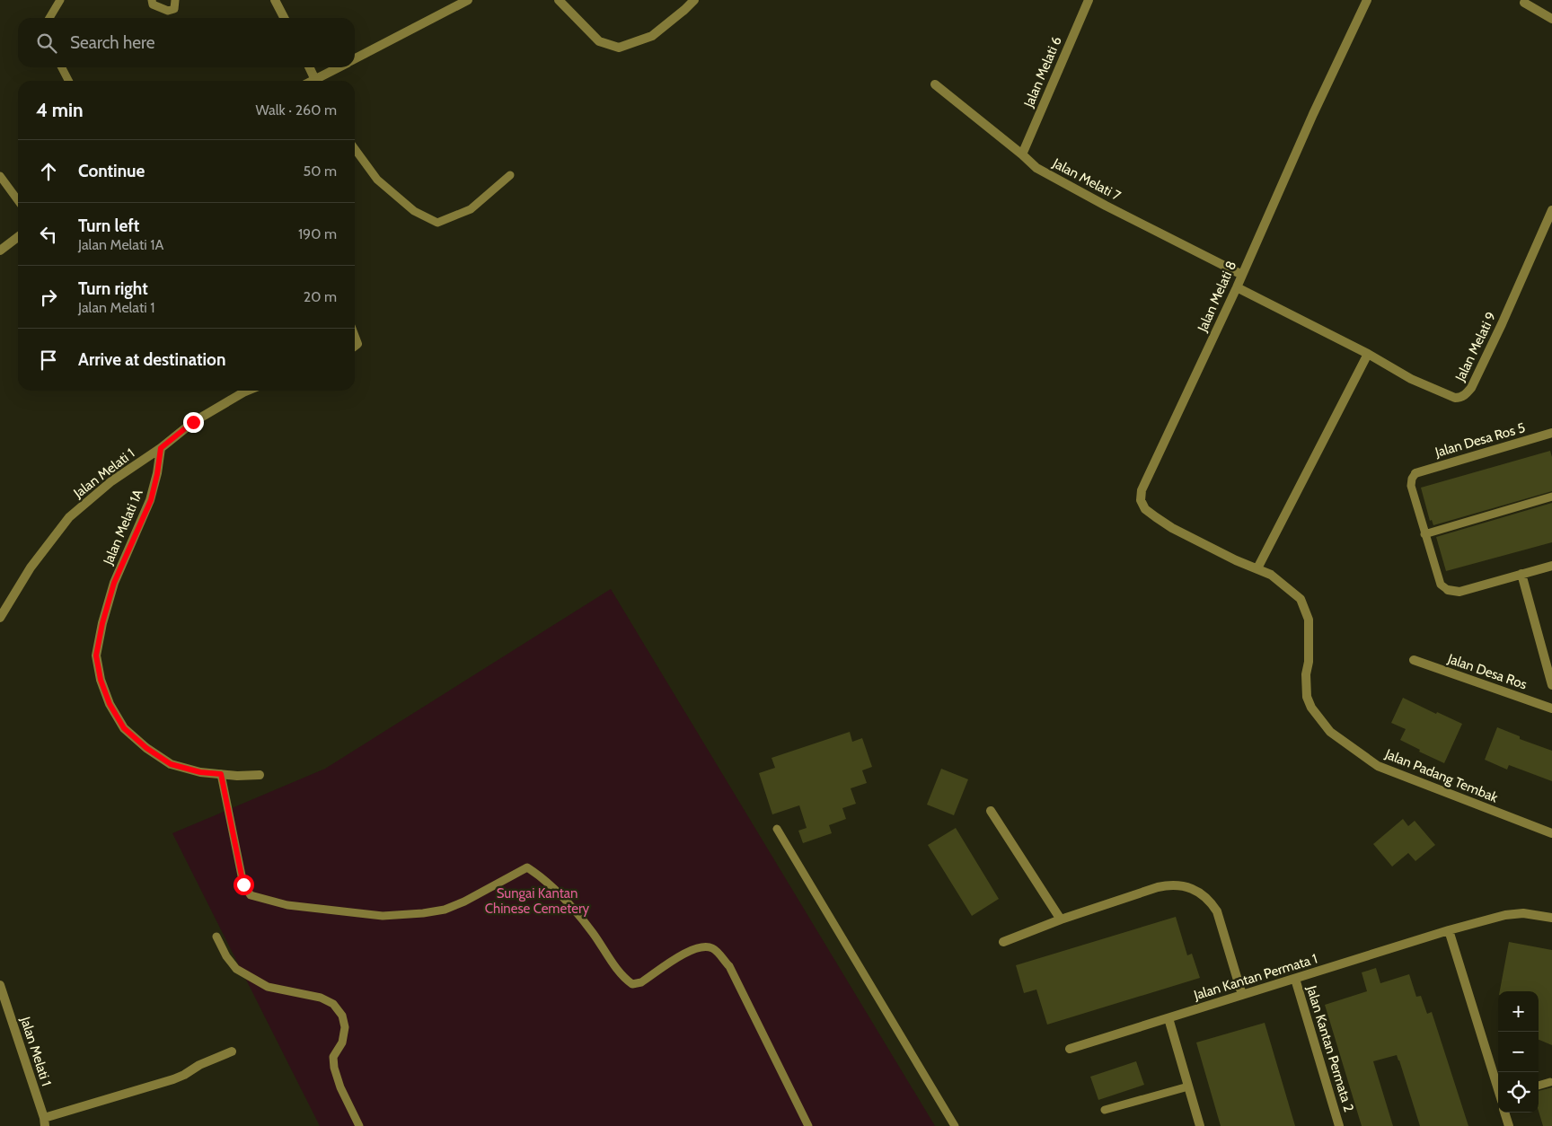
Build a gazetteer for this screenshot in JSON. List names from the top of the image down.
{
  "streets": {
    "street": [
      "Jalan Melati 6",
      "Jalan Melati 7",
      "Jalan Melati 8",
      "Jalan Melati 9",
      "Jalan Desa Ros 5",
      "Jalan Melati 1",
      "Jalan Melati 1A",
      "Jalan Desa Ros",
      "Jalan Padang Tembak",
      "Jalan Kantan Permata 1",
      "Jalan Kantan Permata 2"
    ]
  },
  "crossings": [
    ["Jalan Melati 6", "Jalan Melati 7"],
    ["Jalan Melati 7", "Jalan Melati 8"],
    ["Jalan Melati 8", "Jalan Melati 9"],
    ["Jalan Melati 8", "Jalan Padang Tembak"],
    ["Jalan Melati 1", "Jalan Melati 1A"],
    ["Jalan Kantan Permata 1", "Jalan Kantan Permata 2"]
  ],
  "parks": ["Sungai Kantan Chinese Cemetery"],
  "page": {
    "search": "Search here",
    "heading": ["4 min", "Walk · 260 m"],
    "list": [
      ["Continue", "50 m"],
      ["Turn left", "Jalan Melati 1A", "190 m"],
      ["Turn right", "Jalan Melati 1", "20 m"],
      "Arrive at destination"
    ],
    "map_buttons": ["+", "−"]
  }
}
